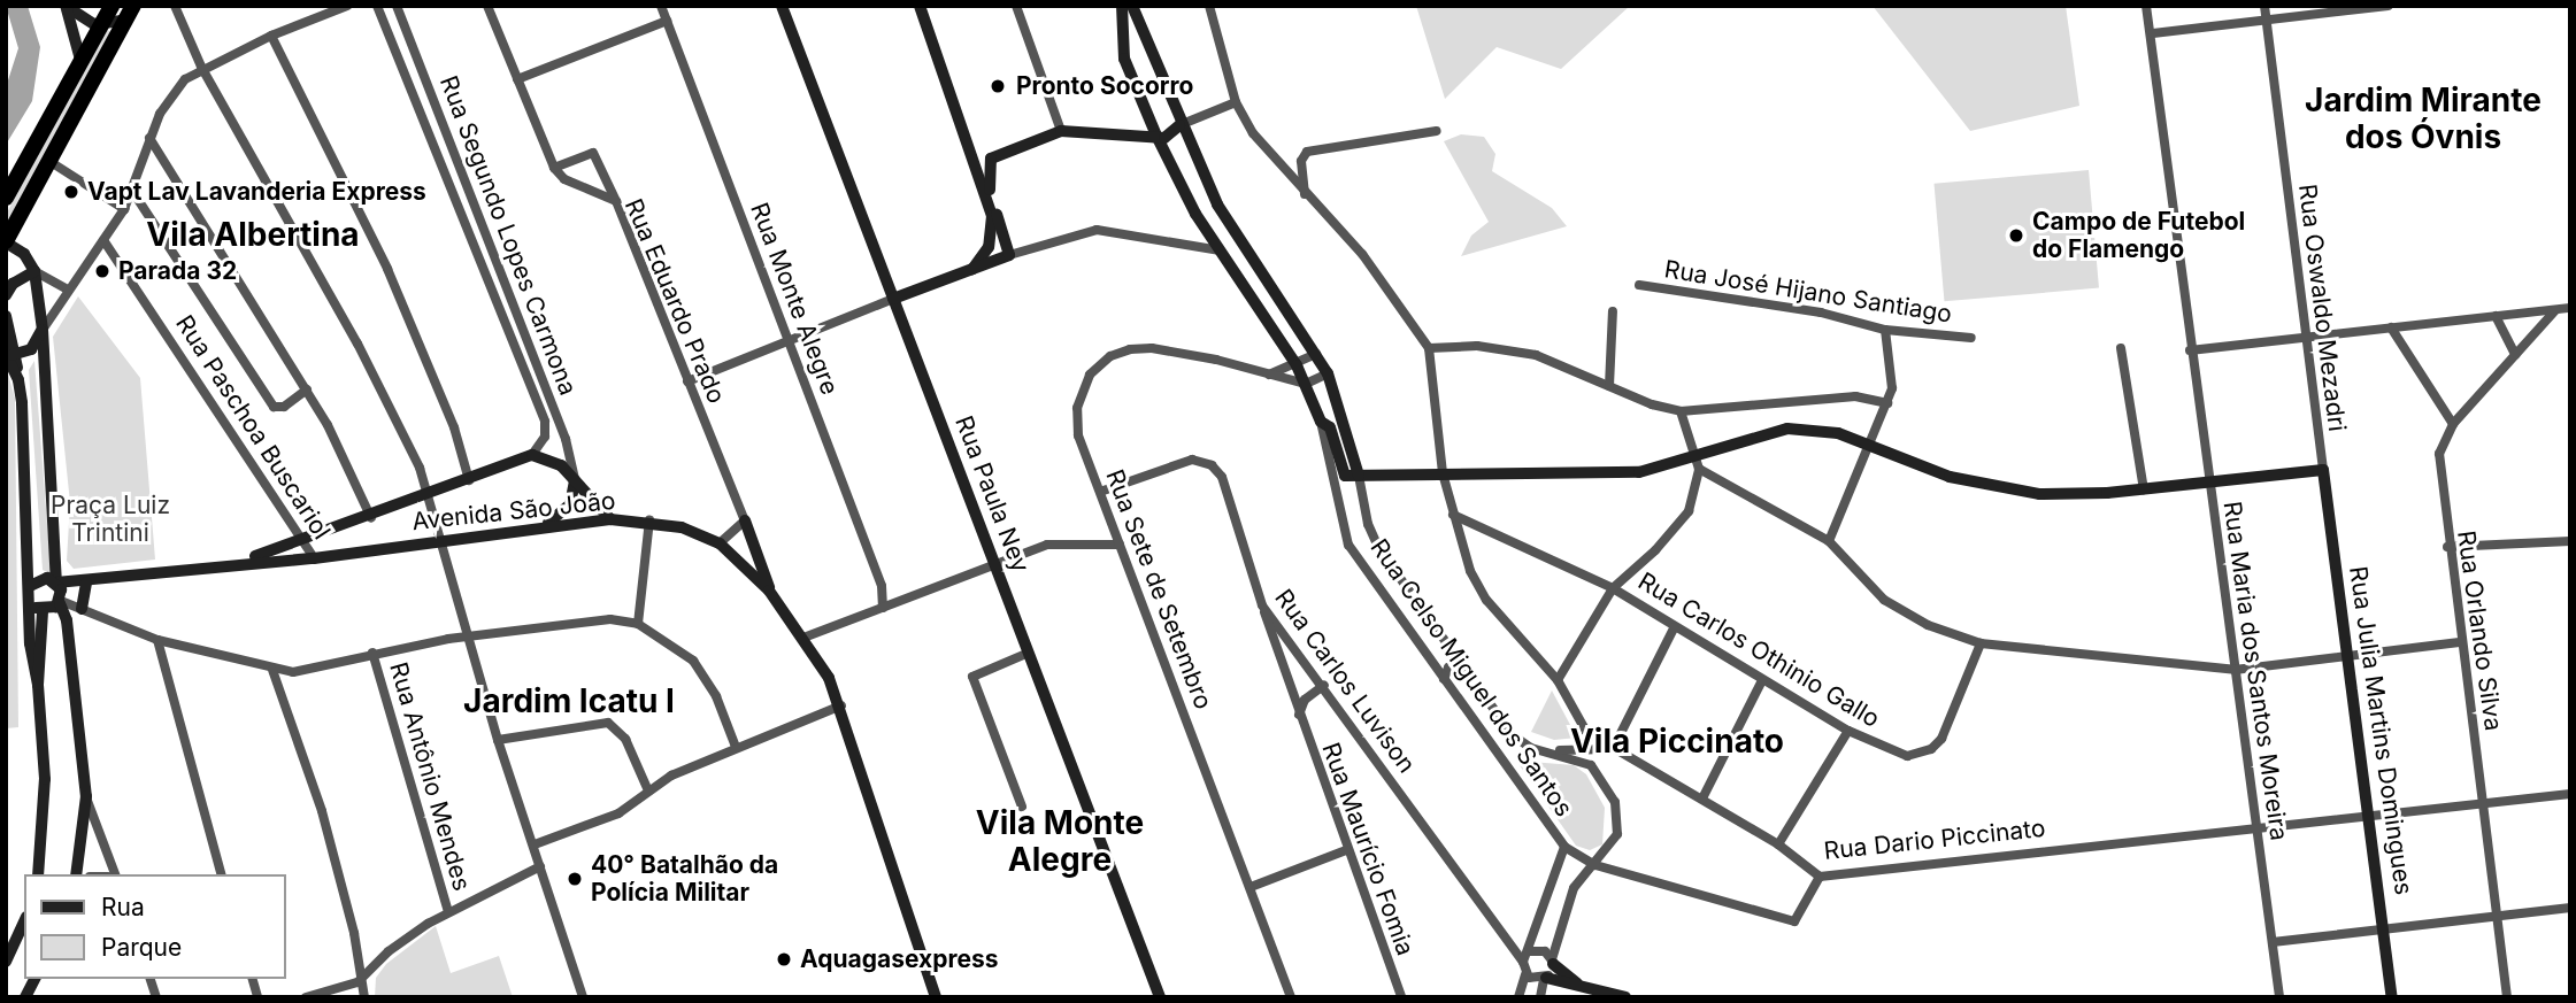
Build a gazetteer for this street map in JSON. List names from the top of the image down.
{
  "streets": {
    "main road": [
      "Rua Paula Ney",
      "Avenida São João",
      "Rua Celso Miguel dos Santos",
      "Rua Julia Martins Domingues"
    ],
    "street": [
      "Rua Segundo Lopes Carmona",
      "Rua José Hijano Santiago",
      "Rua Monte Alegre",
      "Rua Eduardo Prado",
      "Rua Oswaldo Mezadri",
      "Rua Paschoa Buscariol",
      "Rua Sete de Setembro",
      "Rua Orlando Silva",
      "Rua Carlos Othinio Gallo",
      "Rua Maria dos Santos Moreira",
      "Rua Carlos Luvison",
      "Rua Antônio Mendes",
      "Rua Dario Piccinato",
      "Rua Maurício Fomia"
    ]
  },
  "crossings": [
    ["Rua Oswaldo Mezadri", "Rua Julia Martins Domingues"],
    ["Rua Paschoa Buscariol", "Avenida São João"],
    ["Rua Sete de Setembro", "Rua Celso Miguel dos Santos"],
    ["Rua Sete de Setembro", "Rua Carlos Luvison"],
    ["Rua Orlando Silva", "Rua Dario Piccinato"],
    ["Rua Carlos Othinio Gallo", "Rua Dario Piccinato"],
    ["Rua Maria dos Santos Moreira", "Rua Dario Piccinato"],
    ["Rua Celso Miguel dos Santos", "Rua Carlos Luvison"],
    ["Rua Carlos Luvison", "Rua Maurício Fomia"],
    ["Rua Julia Martins Domingues", "Rua Dario Piccinato"]
  ],
  "districts": [
    "Jardim Mirante dos Óvnis",
    "Vila Albertina",
    "Jardim Icatu I",
    "Vila Piccinato",
    "Vila Monte Alegre"
  ],
  "parks": ["Praça Luiz Trintini"],
  "places": [
    "Pronto Socorro",
    "Vapt Lav Lavanderia Express",
    "Campo de Futebol do Flamengo",
    "Parada 32",
    "40° Batalhão da Polícia Militar",
    "Aquagasexpress"
  ],
  "legend": ["Rua", "Parque"]
}
